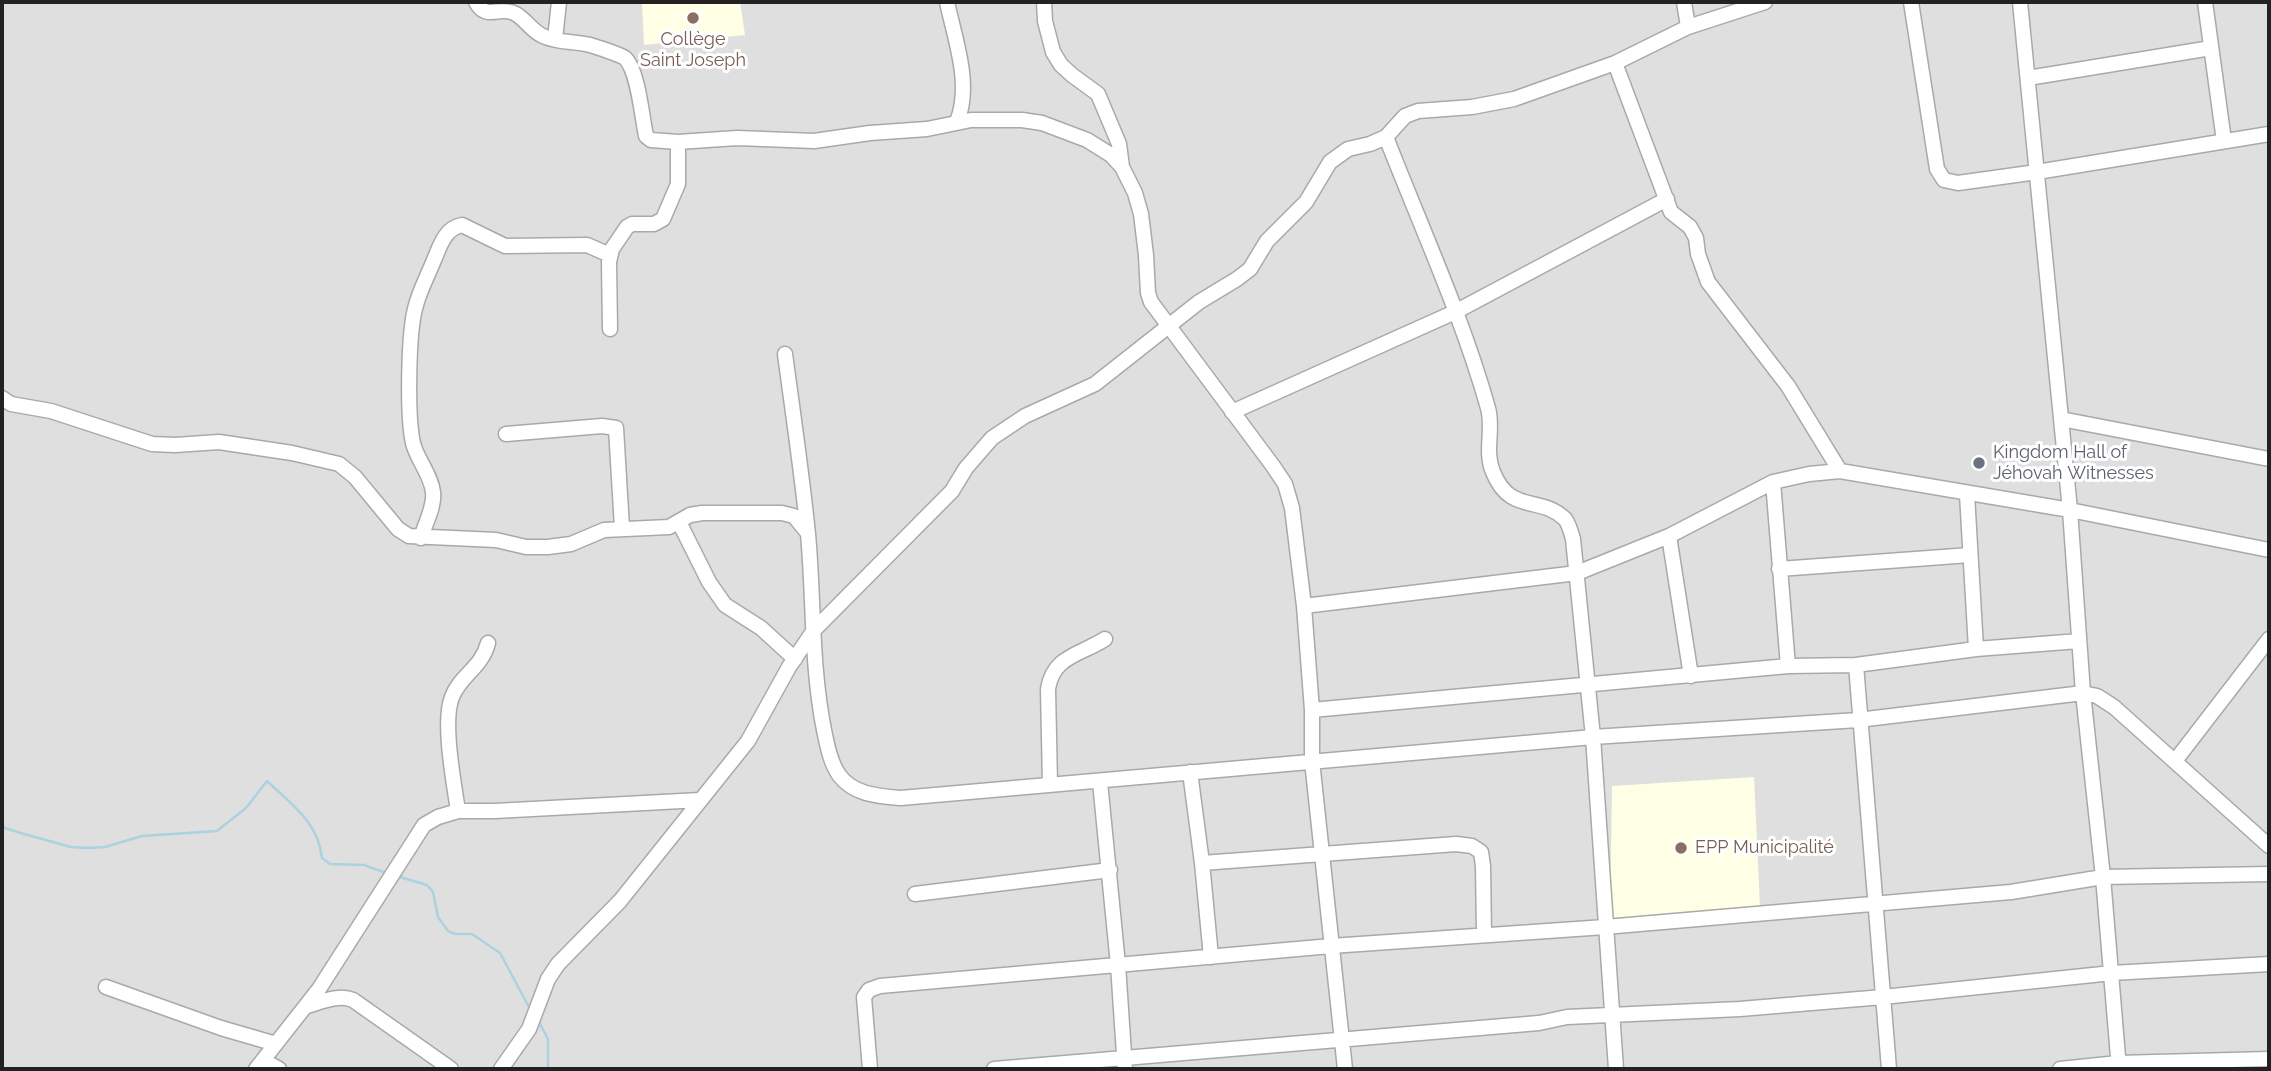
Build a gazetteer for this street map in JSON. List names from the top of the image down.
{
  "places": ["Collège Saint Joseph", "Kingdom Hall of Jéhovah Witnesses", "EPP Municipalité"]
}
